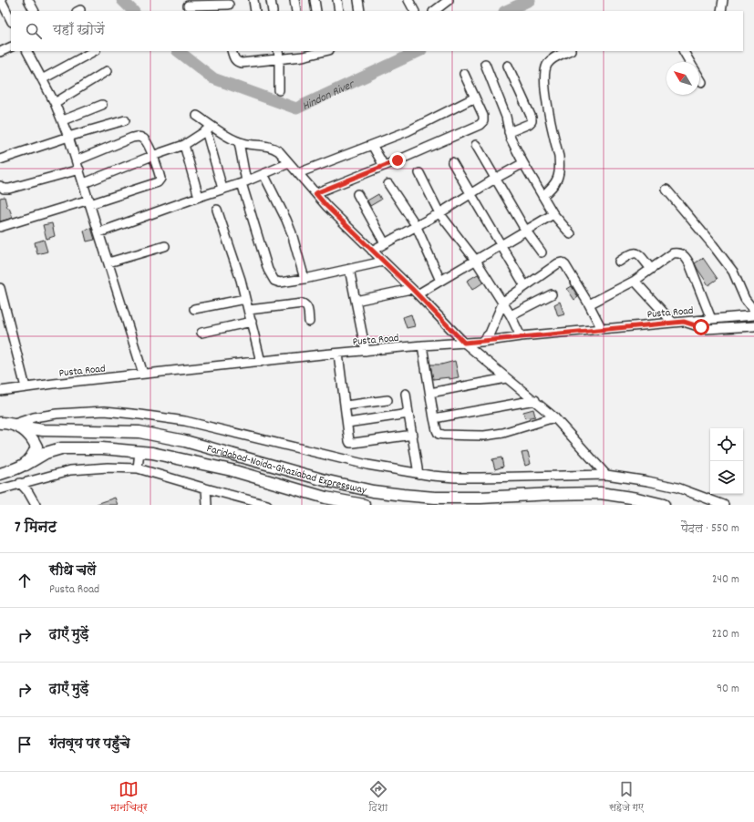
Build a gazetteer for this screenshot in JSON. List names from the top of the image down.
{
  "streets": {
    "main road": ["Faridabad-Noida-Ghaziabad Expressway"],
    "street": ["Pusta Road"]
  },
  "water": ["Hindon River"],
  "north": "top left",
  "page": {
    "search": "यहाँ खोजें",
    "heading": ["7 मिनट", "पैदल · 550 m"],
    "list": [
      ["सीधे चलें", "Pusta Road", "240 m"],
      ["दाएँ मुड़ें", "220 m"],
      ["दाएँ मुड़ें", "90 m"],
      "गंतव्य पर पहुँचे"
    ],
    "nav": ["मानचित्र", "दिशा", "सहेजे गए"]
  }
}
